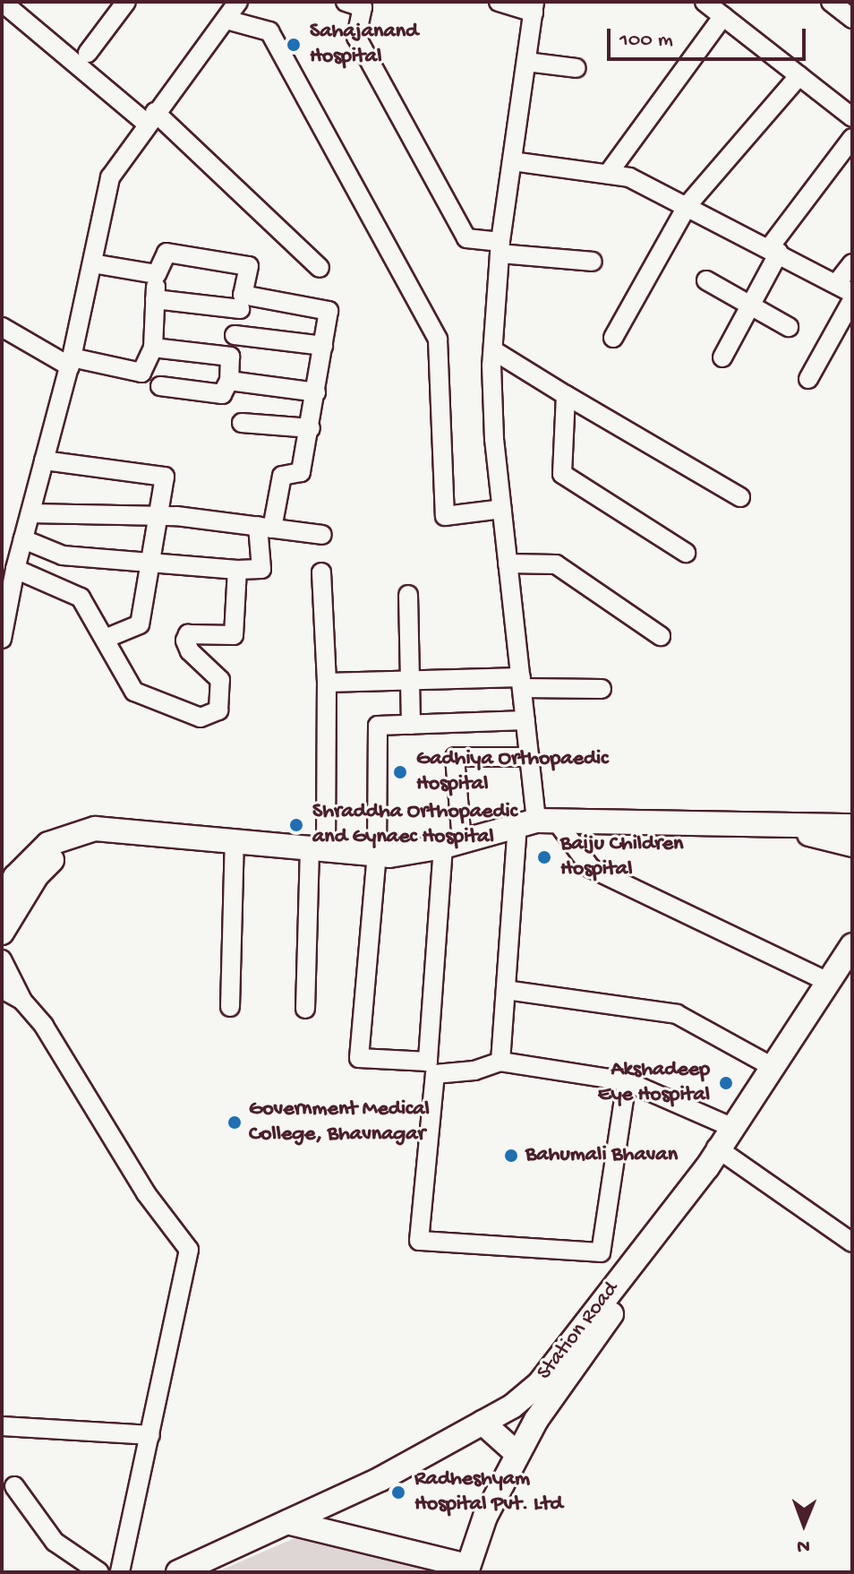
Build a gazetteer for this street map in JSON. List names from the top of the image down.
{
  "streets": {
    "main road": ["Station Road"]
  },
  "places": [
    "Sahajanand Hospital",
    "Gadhiya Orthopaedic Hospital",
    "Shraddha Orthopaedic and Gynaec Hospital",
    "Baiju Children Hospital",
    "Akshadeep Eye Hospital",
    "Government Medical College, Bhavnagar",
    "Bahumali Bhavan",
    "Radheshyam Hospital Pvt. Ltd"
  ],
  "scale_bar": "100 m",
  "north": "bottom"
}
